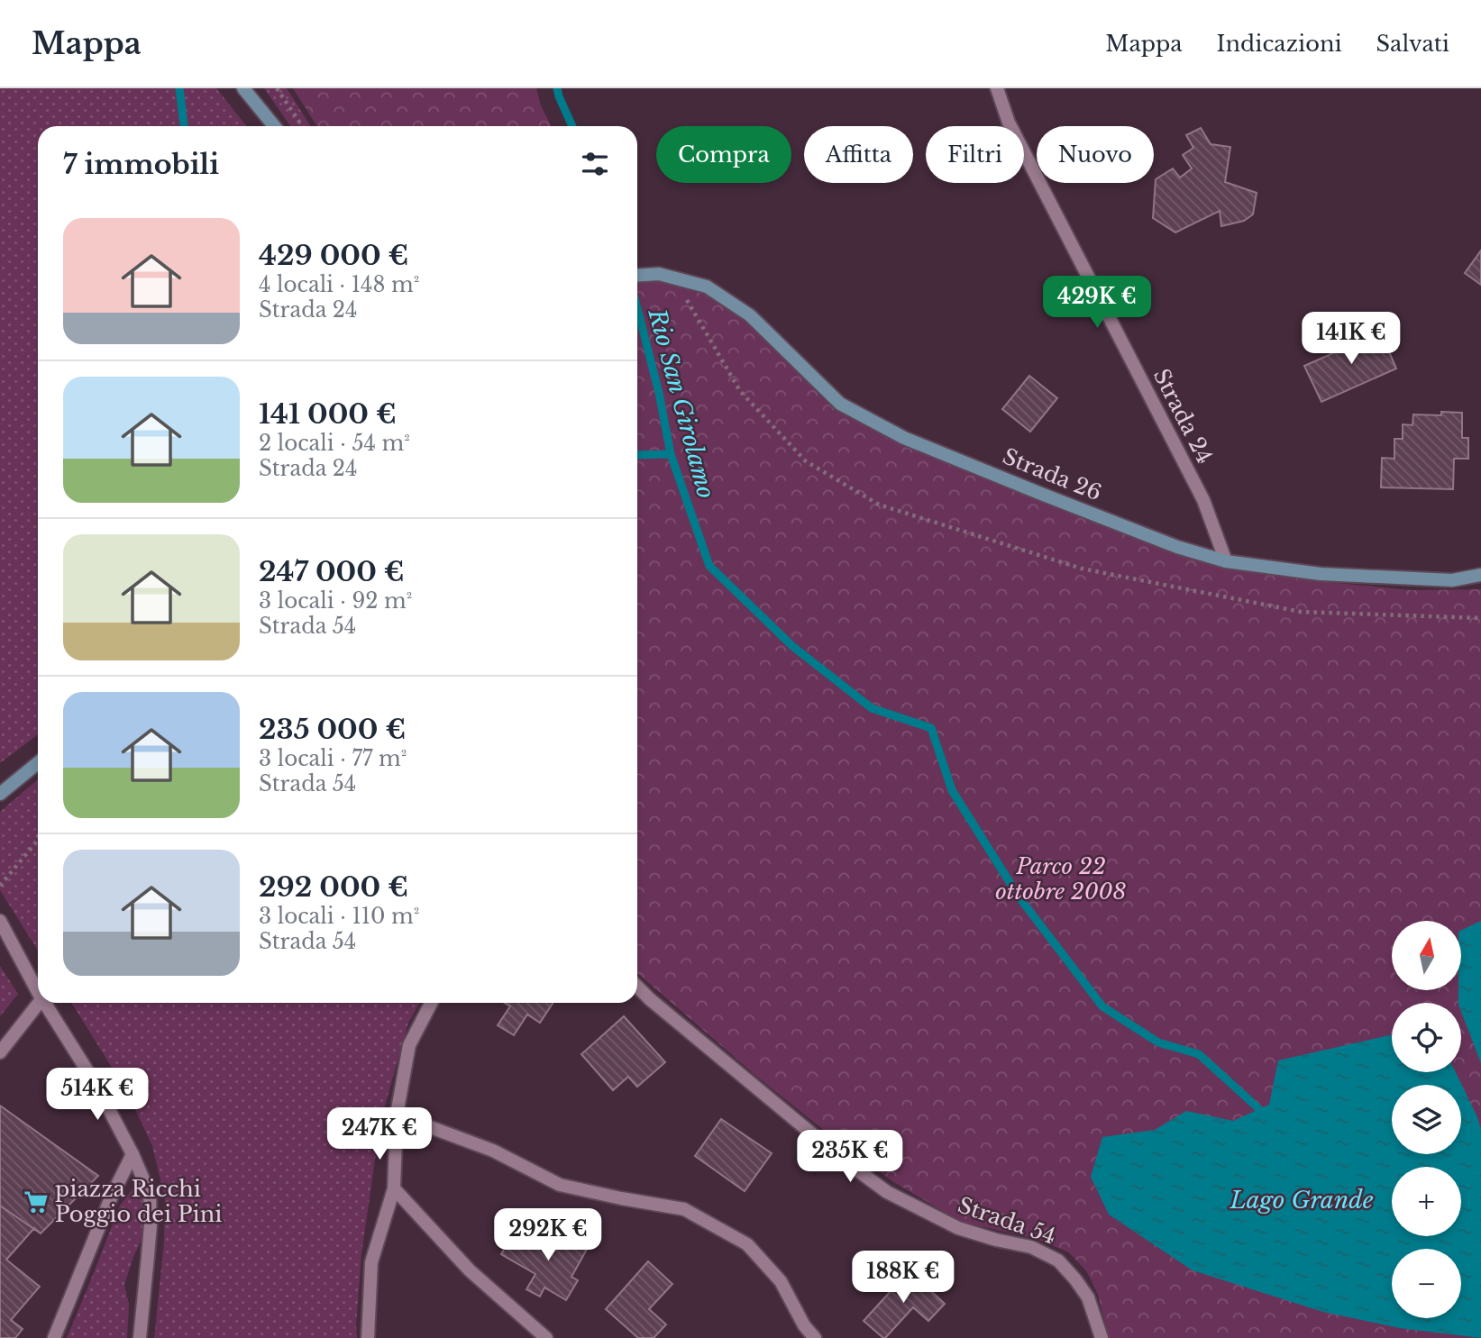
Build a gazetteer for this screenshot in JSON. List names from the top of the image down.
{
  "streets": {
    "street": ["Strada 24", "Strada 26", "Strada 54"]
  },
  "crossings": [
    ["Strada 24", "Strada 26"]
  ],
  "water": ["Rio San Girolamo", "Lago Grande"],
  "parks": ["Parco 22 ottobre 2008"],
  "places": {
    "supermarket": ["piazza Ricchi Poggio dei Pini"]
  },
  "north": "top",
  "page": {
    "header": "Mappa",
    "nav": ["Mappa", "Indicazioni", "Salvati"],
    "chip": [
      "Compra",
      "Affitta",
      "Filtri",
      "Nuovo"
    ],
    "heading": "7 immobili",
    "list": [
      {
        "name": "429 000 €",
        "note": "4 locali · 148 m² · Strada 24"
      },
      {
        "name": "141 000 €",
        "note": "2 locali · 54 m² · Strada 24"
      },
      {
        "name": "247 000 €",
        "note": "3 locali · 92 m² · Strada 54"
      },
      {
        "name": "235 000 €",
        "note": "3 locali · 77 m² · Strada 54"
      },
      {
        "name": "292 000 €",
        "note": "3 locali · 110 m² · Strada 54"
      }
    ],
    "price": [
      "429K €",
      "141K €",
      "514K €",
      "247K €",
      "235K €",
      "292K €",
      "188K €"
    ],
    "map_buttons": ["+", "−"]
  }
}
